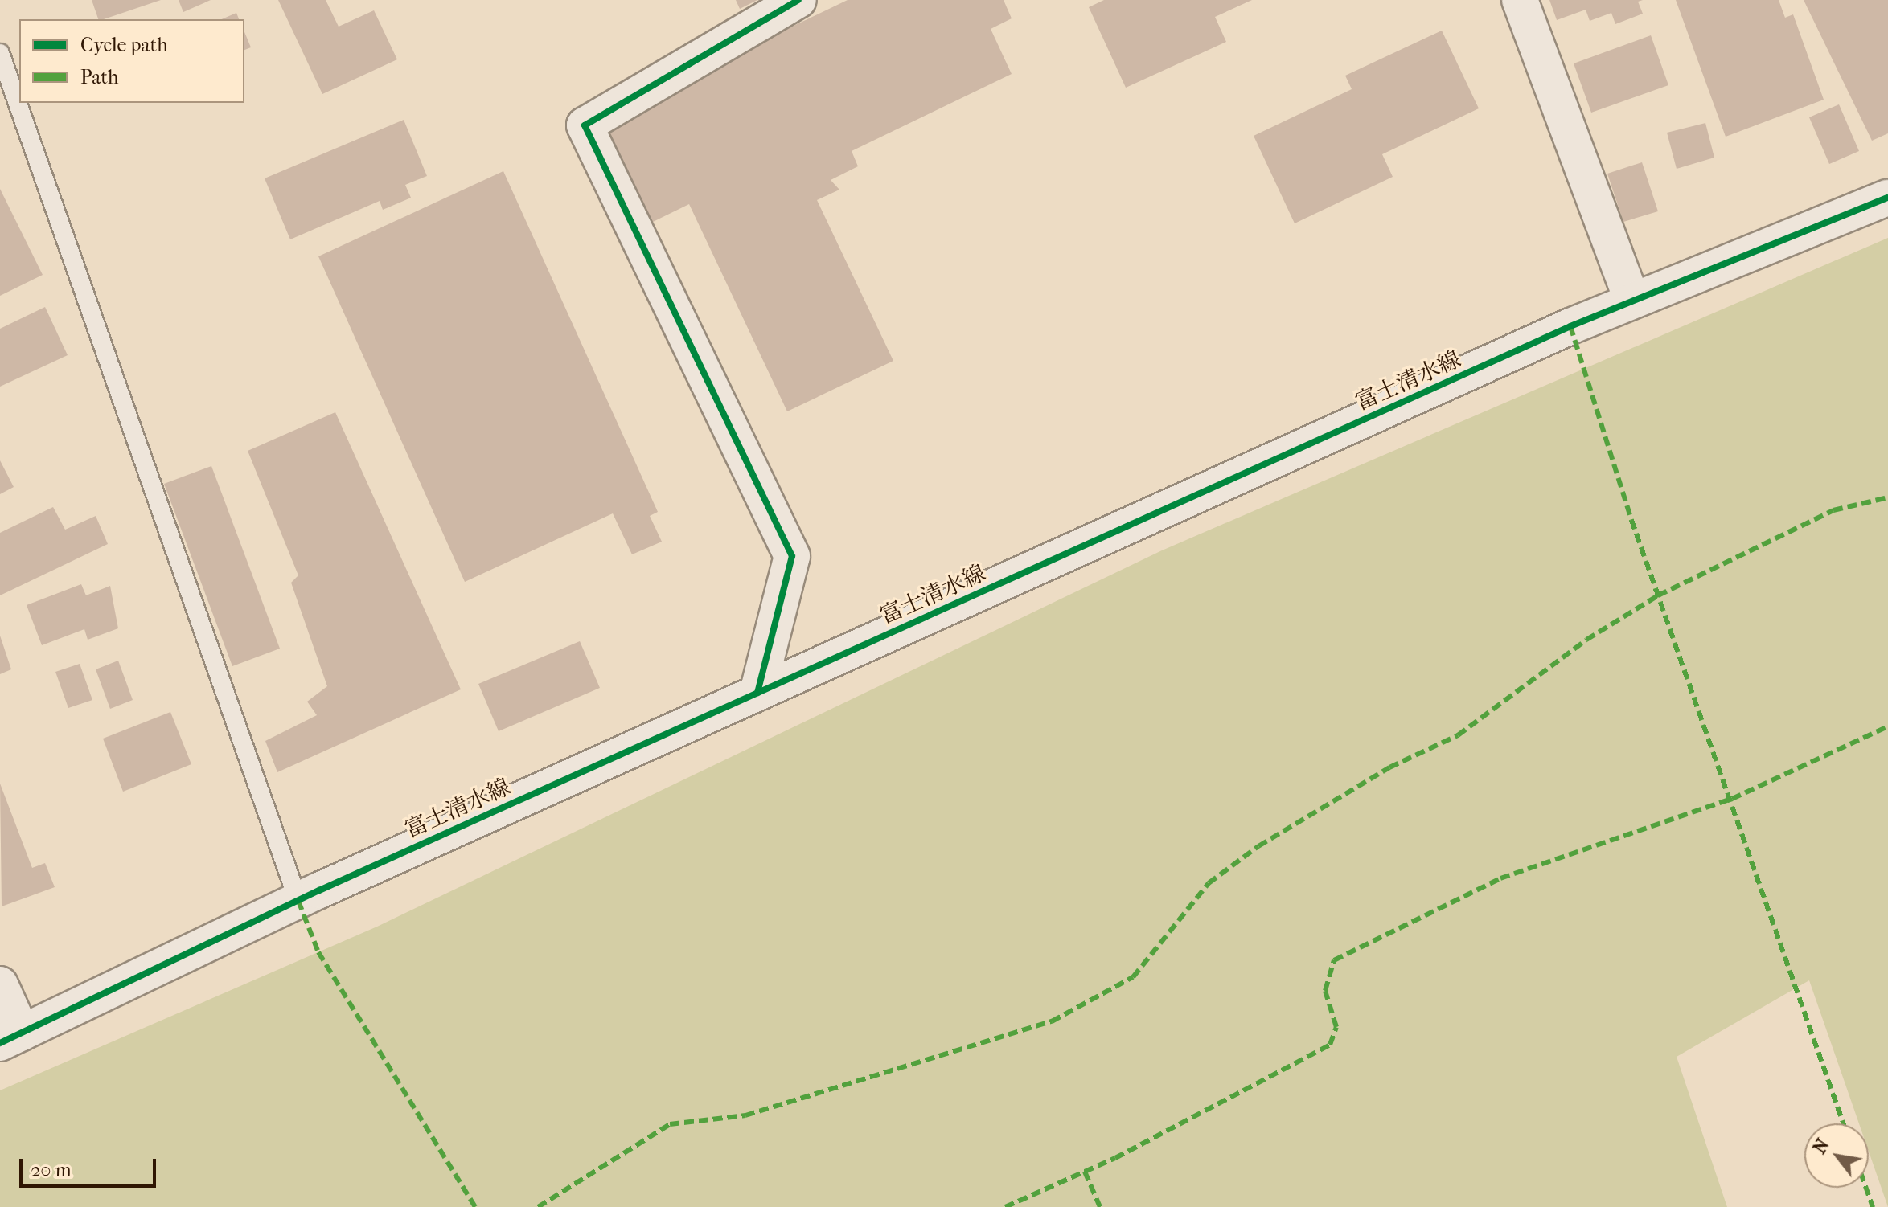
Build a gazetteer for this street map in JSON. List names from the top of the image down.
{
  "streets": {
    "main road": ["富士清水線"]
  },
  "legend": ["Cycle path", "Path"],
  "scale_bar": "20 m",
  "north": "top left"
}
